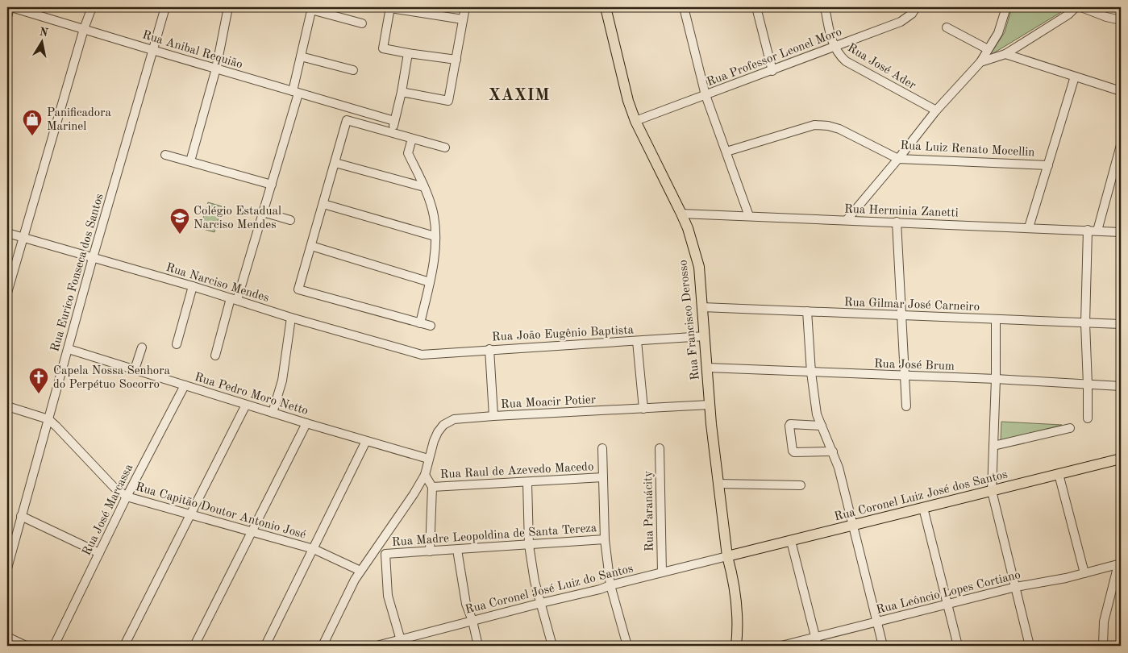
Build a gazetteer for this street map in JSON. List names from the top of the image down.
{
  "streets": {
    "main road": ["Rua Francisco Derosso", "Rua Coronel Luiz José dos Santos"],
    "street": [
      "Rua Anibal Requião",
      "Rua Professor Leonel Moro",
      "Rua José Ader",
      "Rua Luiz Renato Mocellin",
      "Rua Herminia Zanetti",
      "Rua Eurico Fonseca dos Santos",
      "Rua Narciso Mendes",
      "Rua Gilmar José Carneiro",
      "Rua João Eugênio Baptista",
      "Rua José Brum",
      "Rua Pedro Moro Netto",
      "Rua Moacir Potier",
      "Rua Raul de Azevedo Macedo",
      "Rua José Marcassa",
      "Rua Capitão Doutor Antonio José",
      "Rua Paranácity",
      "Rua Madre Leopoldina de Santa Tereza",
      "Rua Coronel José Luiz do Santos",
      "Rua Leôncio Lopes Cortiano"
    ]
  },
  "crossings": [
    ["Rua Anibal Requião", "Rua Eurico Fonseca dos Santos"],
    ["Rua Professor Leonel Moro", "Rua José Ader"],
    ["Rua Professor Leonel Moro", "Rua Francisco Derosso"],
    ["Rua Herminia Zanetti", "Rua Francisco Derosso"],
    ["Rua Eurico Fonseca dos Santos", "Rua Narciso Mendes"],
    ["Rua Eurico Fonseca dos Santos", "Rua Pedro Moro Netto"],
    ["Rua Eurico Fonseca dos Santos", "Rua Capitão Doutor Antonio José"],
    ["Rua Narciso Mendes", "Rua João Eugênio Baptista"],
    ["Rua Gilmar José Carneiro", "Rua Francisco Derosso"],
    ["Rua Francisco Derosso", "Rua João Eugênio Baptista"],
    ["Rua Francisco Derosso", "Rua José Brum"],
    ["Rua Francisco Derosso", "Rua Moacir Potier"],
    ["Rua Francisco Derosso", "Rua Coronel Luiz José dos Santos"],
    ["Rua Francisco Derosso", "Rua Coronel José Luiz do Santos"],
    ["Rua Pedro Moro Netto", "Rua Moacir Potier"],
    ["Rua Pedro Moro Netto", "Rua José Marcassa"],
    ["Rua Coronel Luiz José dos Santos", "Rua Coronel José Luiz do Santos"],
    ["Rua José Marcassa", "Rua Capitão Doutor Antonio José"],
    ["Rua Paranácity", "Rua Coronel José Luiz do Santos"],
    ["Rua Madre Leopoldina de Santa Tereza", "Rua Coronel José Luiz do Santos"]
  ],
  "districts": ["XAXIM"],
  "places": {
    "shop": ["Panificadora Marinel"],
    "school or university": ["Colégio Estadual Narciso Mendes"],
    "church": ["Capela Nossa Senhora do Perpétuo Socorro"]
  },
  "north": "top"
}
